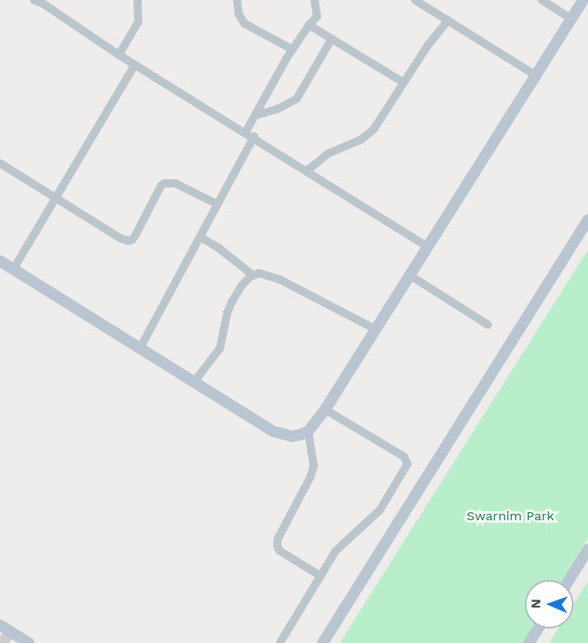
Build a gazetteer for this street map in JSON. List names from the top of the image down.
{
  "parks": ["Swarnim Park"],
  "north": "left"
}
